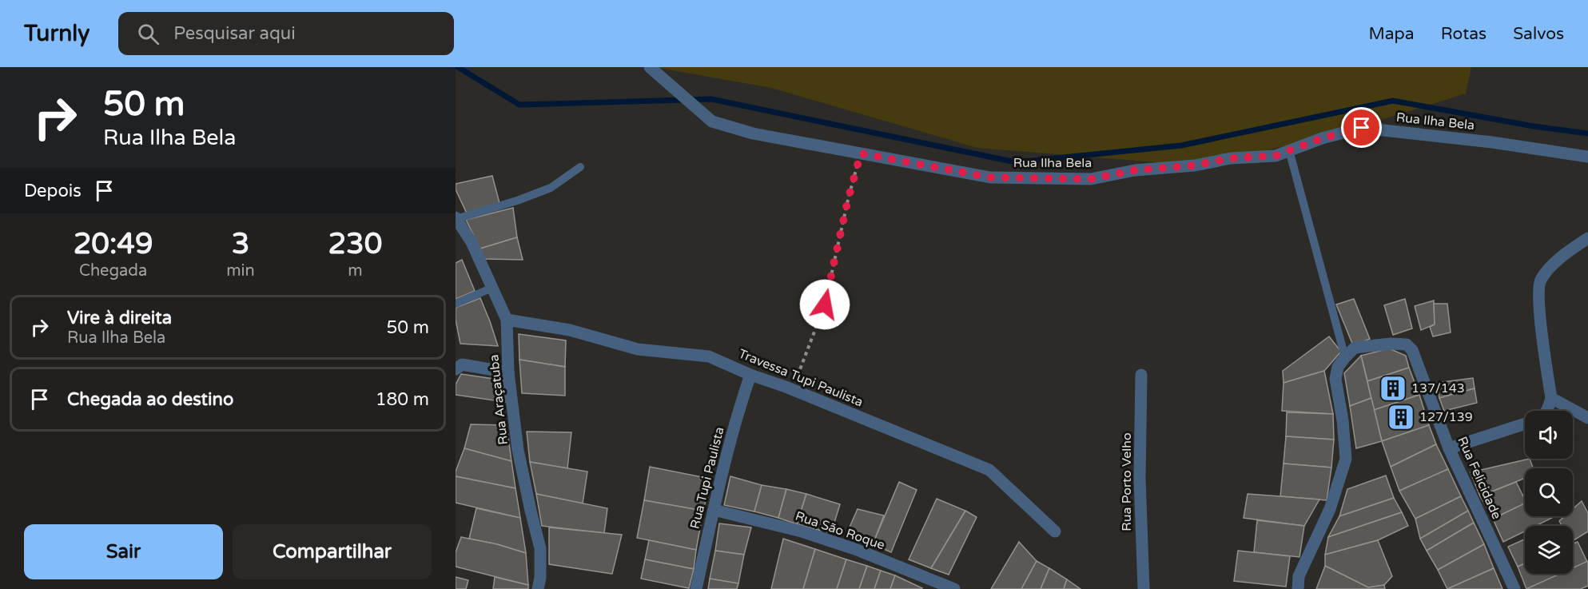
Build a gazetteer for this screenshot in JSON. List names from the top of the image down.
{
  "streets": {
    "street": [
      "Rua Ilha Bela",
      "Travessa Tupi Paulista",
      "Rua Araçatuba",
      "Rua Tupi Paulista",
      "Rua Felicidade",
      "Rua Porto Velho",
      "Rua São Roque"
    ]
  },
  "crossings": [
    ["Travessa Tupi Paulista", "Rua Araçatuba"],
    ["Travessa Tupi Paulista", "Rua Tupi Paulista"],
    ["Rua Tupi Paulista", "Rua São Roque"]
  ],
  "places": {
    "building": ["137/143", "127/139"]
  },
  "page": {
    "header": "Turnly",
    "search": "Pesquisar aqui",
    "nav": ["Mapa", "Rotas", "Salvos"],
    "turn": ["50 m", "Rua Ilha Bela"],
    "then": "Depois",
    "eta": [
      "20:49",
      "Chegada",
      "3",
      "min",
      "230",
      "m"
    ],
    "list": [
      {
        "name": "Vire à direita",
        "note": "Rua Ilha Bela",
        "value": "50 m"
      },
      {
        "name": "Chegada ao destino",
        "value": "180 m"
      }
    ],
    "buttons": ["Sair", "Compartilhar"]
  }
}
